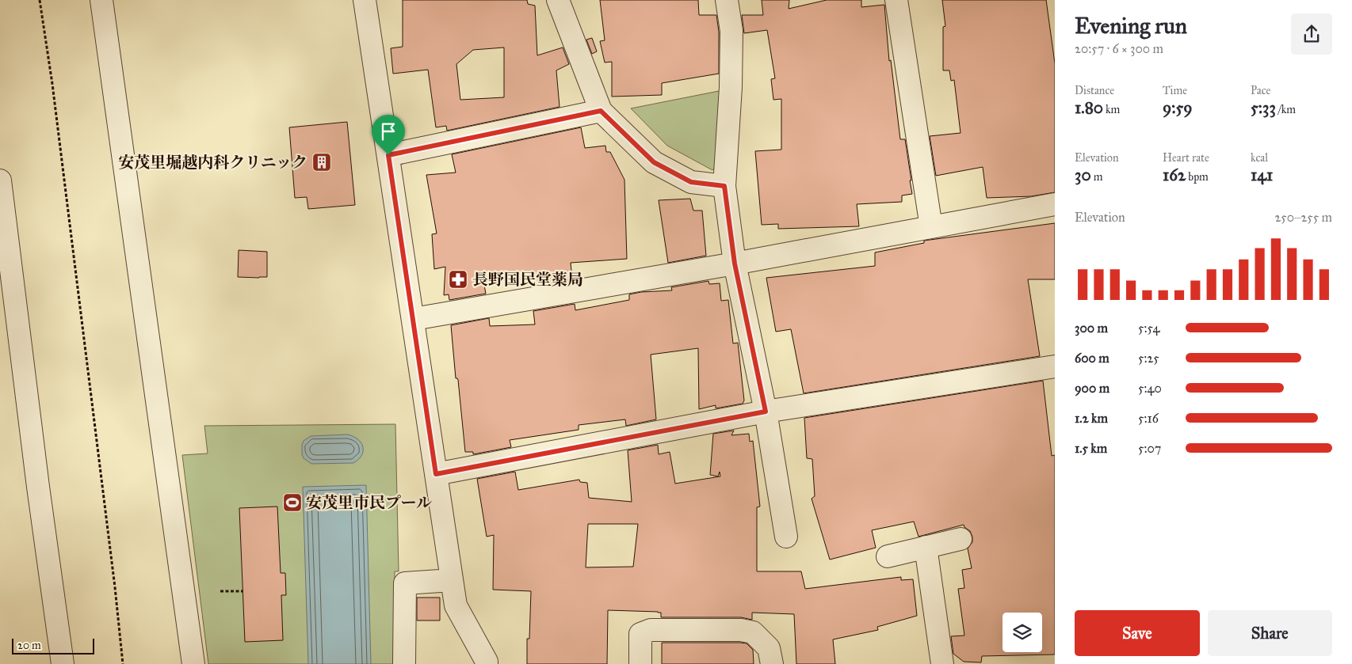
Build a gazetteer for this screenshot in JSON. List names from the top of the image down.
{
  "places": {
    "building": ["安茂里堀越内科クリニック"],
    "pharmacy": ["長野国民堂薬局"],
    "sports": ["安茂里市民プール"]
  },
  "scale_bar": "20 m",
  "page": {
    "heading": ["Evening run", "20:57 · 6 × 300 m"],
    "stats": [
      ["Distance", "1.80 km"],
      ["Time", "9:59"],
      ["Pace", "5:33 /km"],
      ["Elevation", "30 m"],
      ["Heart rate", "162 bpm"],
      ["kcal", "141"]
    ],
    "chart": ["Elevation", "250–255 m"],
    "list": [
      {
        "name": "300 m",
        "note": "5:54"
      },
      {
        "name": "600 m",
        "note": "5:25"
      },
      {
        "name": "900 m",
        "note": "5:40"
      },
      {
        "name": "1.2 km",
        "note": "5:16"
      },
      {
        "name": "1.5 km",
        "note": "5:07"
      }
    ],
    "buttons": ["Save", "Share"],
    "scale": "20 m"
  }
}
